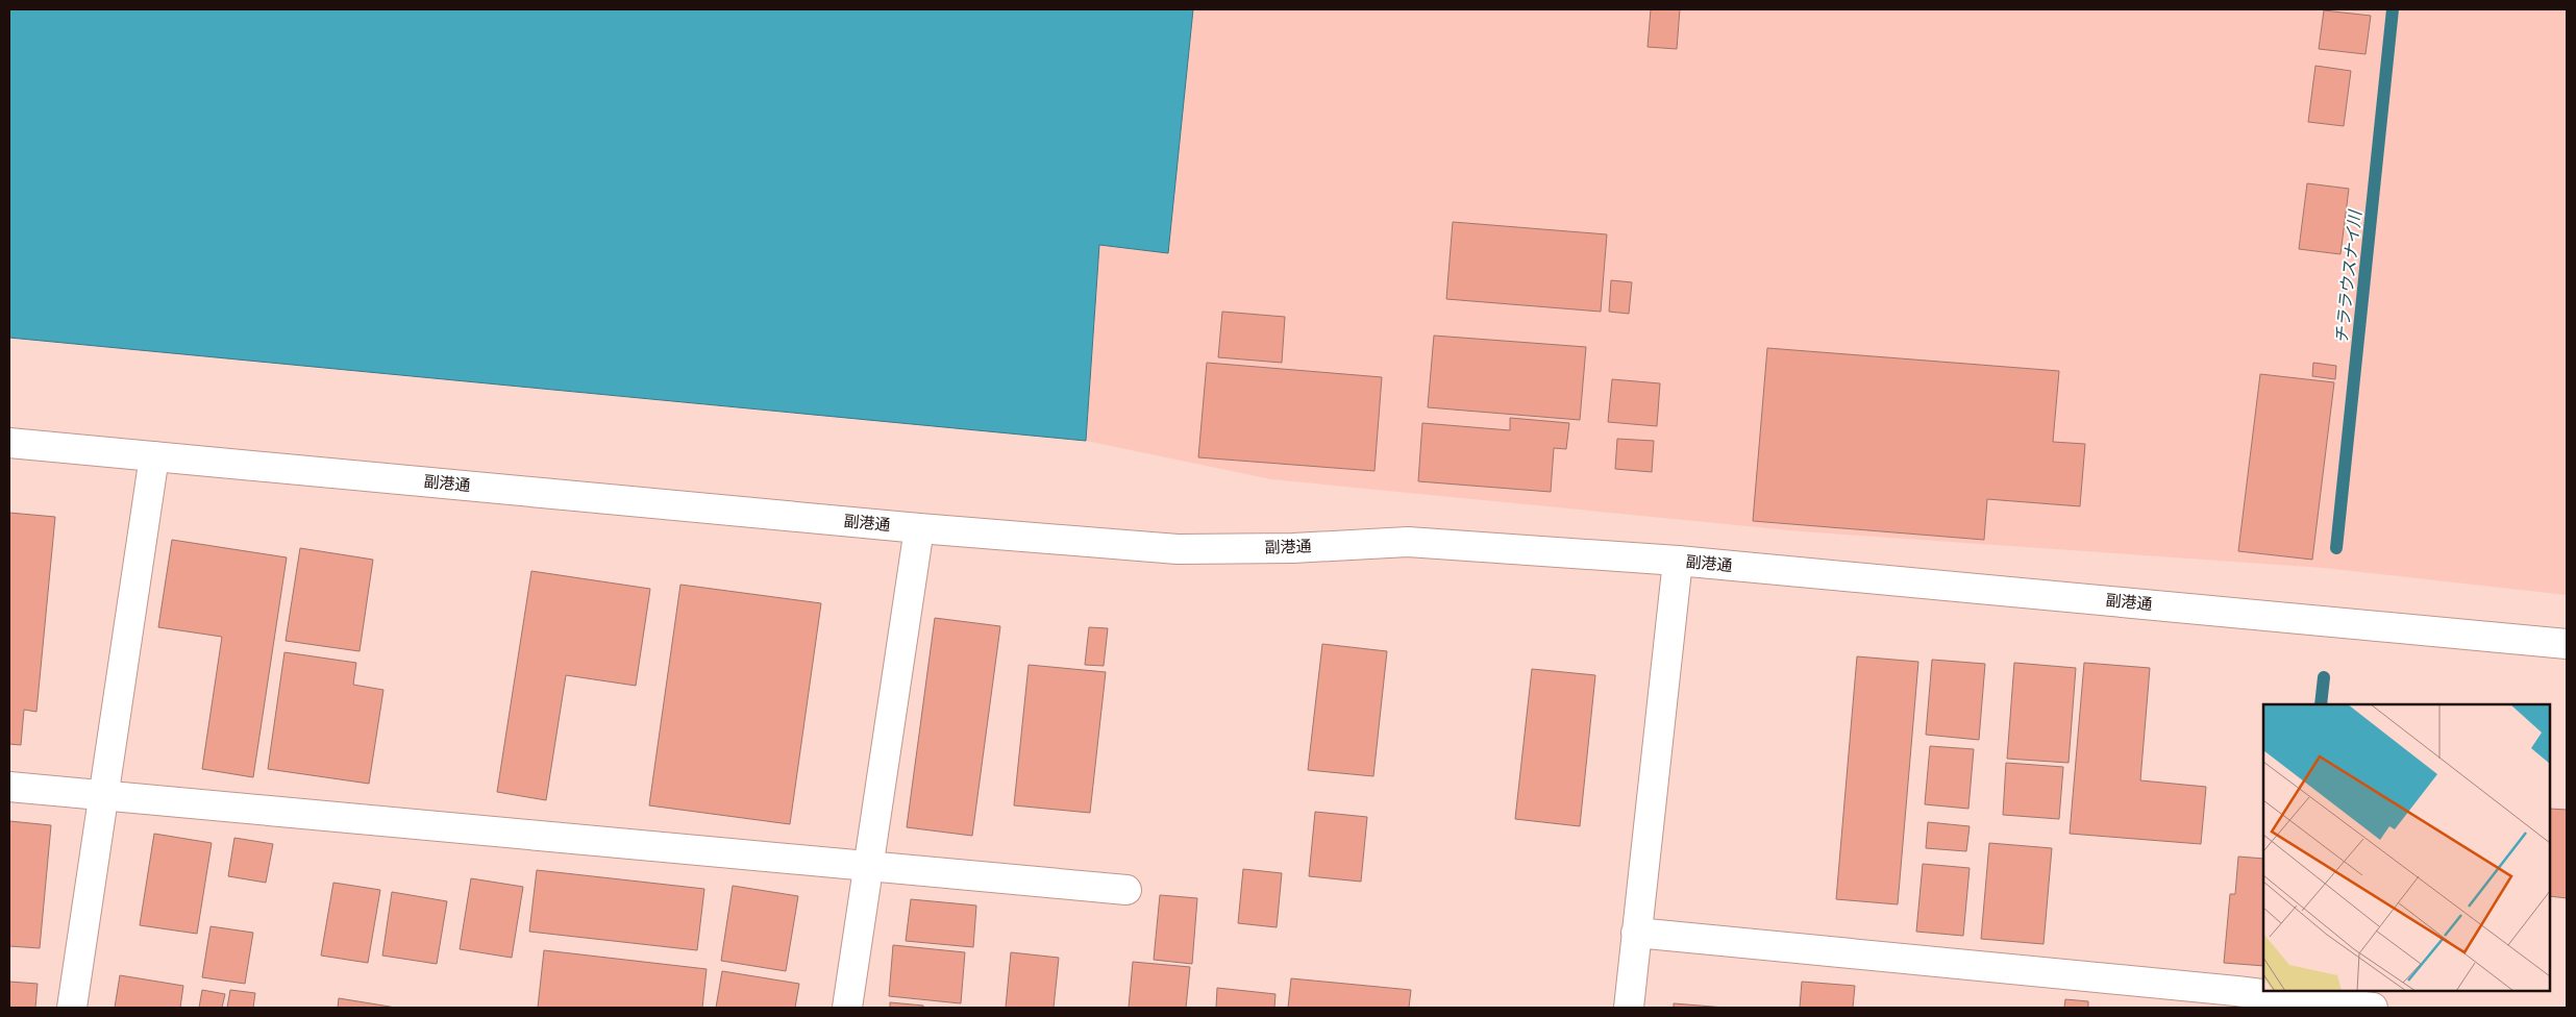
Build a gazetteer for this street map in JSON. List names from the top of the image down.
{
  "streets": {
    "street": ["副港通"]
  },
  "water": ["チララウスナイ川"]
}
